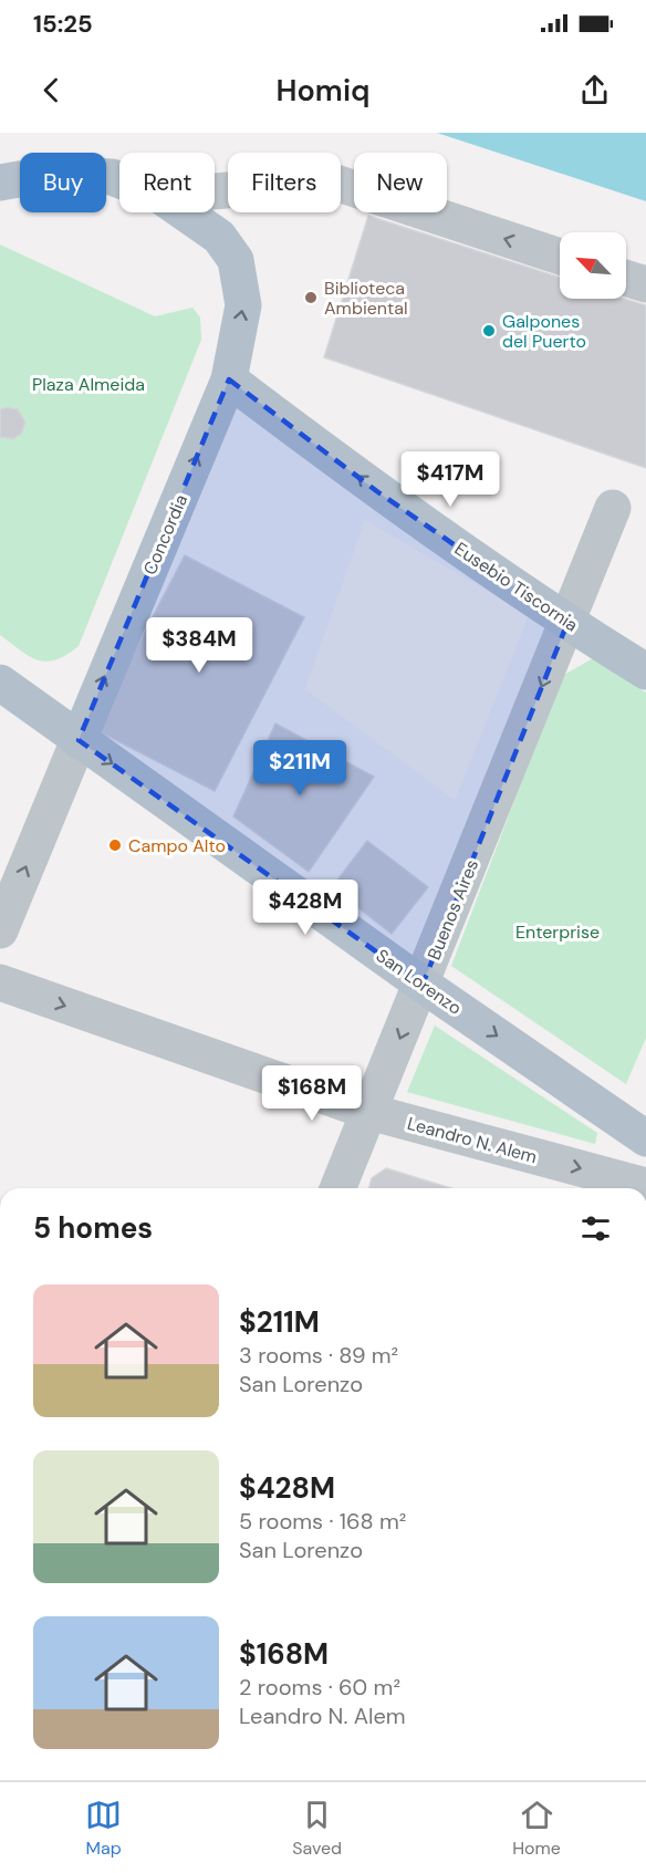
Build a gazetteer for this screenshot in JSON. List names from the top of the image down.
{
  "streets": {
    "main road": ["Concordia", "Eusebio Tiscornia", "San Lorenzo"],
    "street": ["Buenos Aires", "Leandro N. Alem"]
  },
  "crossings": [
    ["Concordia", "Eusebio Tiscornia"],
    ["Concordia", "San Lorenzo"],
    ["Eusebio Tiscornia", "Buenos Aires"],
    ["Buenos Aires", "San Lorenzo"],
    ["Buenos Aires", "Leandro N. Alem"]
  ],
  "one_way": [
    "Concordia",
    "Eusebio Tiscornia",
    "Buenos Aires",
    "San Lorenzo",
    "Leandro N. Alem"
  ],
  "parks": ["Plaza Almeida", "Enterprise"],
  "places": ["Biblioteca Ambiental", "Galpones del Puerto", "Campo Alto"],
  "north": "top left",
  "page": {
    "status": "15:25",
    "header": "Homiq",
    "chip": [
      "Buy",
      "Rent",
      "Filters",
      "New"
    ],
    "price": [
      "$417M",
      "$384M",
      "$211M",
      "$428M",
      "$168M"
    ],
    "heading": "5 homes",
    "list": [
      {
        "name": "$211M",
        "note": "3 rooms · 89 m² · San Lorenzo"
      },
      {
        "name": "$428M",
        "note": "5 rooms · 168 m² · San Lorenzo"
      },
      {
        "name": "$168M",
        "note": "2 rooms · 60 m² · Leandro N. Alem"
      }
    ],
    "tabs": ["Map", "Saved", "Home"]
  }
}
